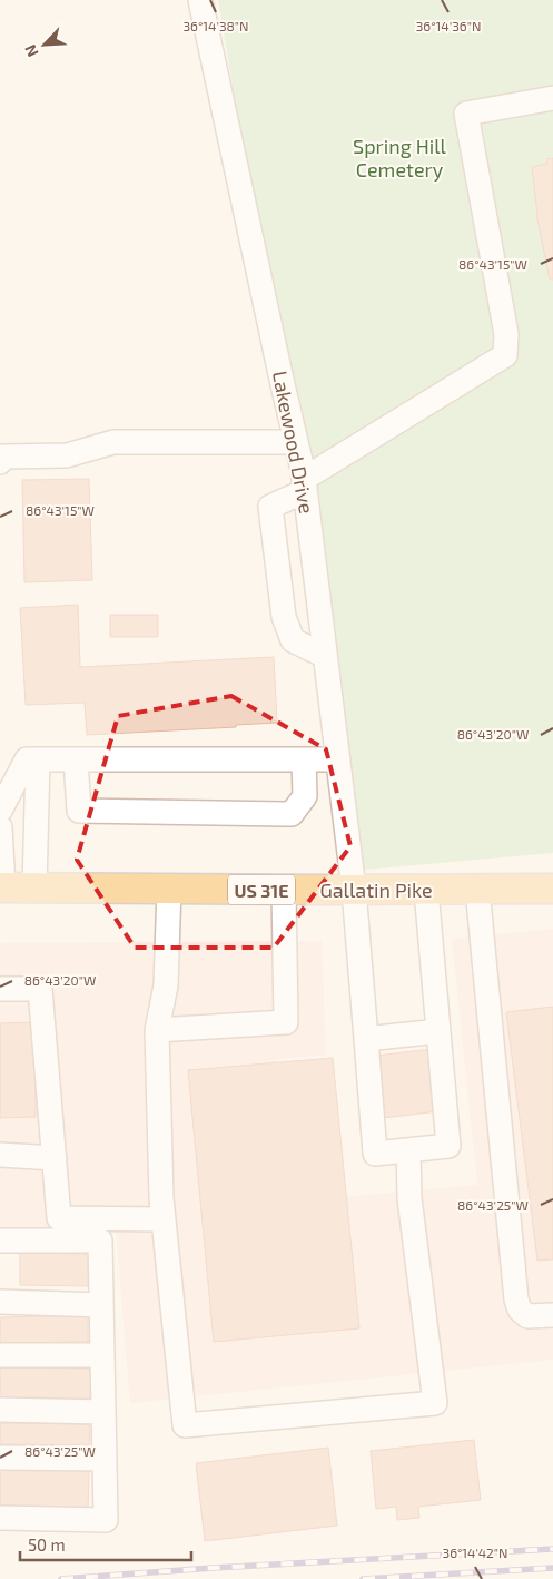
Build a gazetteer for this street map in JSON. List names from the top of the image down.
{
  "streets": {
    "main road": ["US 31E", "Gallatin Pike"],
    "street": ["Lakewood Drive"]
  },
  "crossings": [
    ["Lakewood Drive", "Gallatin Pike"]
  ],
  "parks": ["Spring Hill Cemetery"],
  "scale_bar": "50 m",
  "north": "bottom left",
  "coordinates": [
    "36°14'38\"N",
    "36°14'36\"N",
    "86°43'15\"W",
    "86°43'20\"W",
    "86°43'25\"W",
    "36°14'42\"N"
  ]
}
